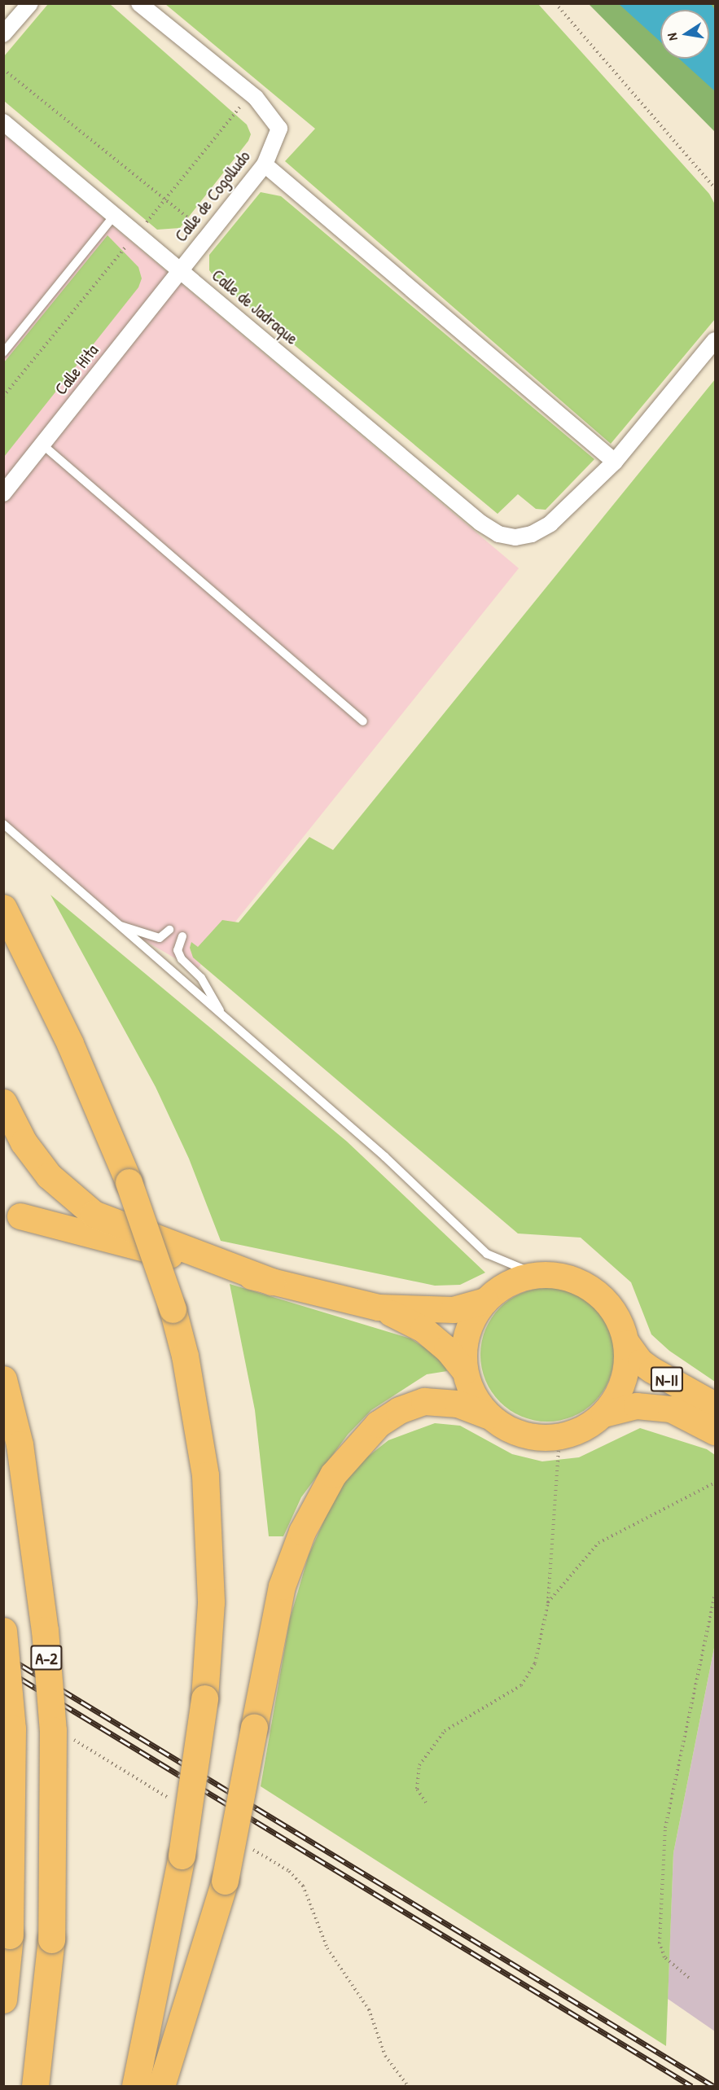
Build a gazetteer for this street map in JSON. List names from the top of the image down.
{
  "streets": {
    "highway": ["A-2"],
    "main road": ["N-II"],
    "street": ["Calle de Cogolludo", "Calle de Jadraque", "Calle Hita"]
  },
  "crossings": [
    ["Calle de Cogolludo", "Calle de Jadraque"],
    ["Calle de Cogolludo", "Calle Hita"],
    ["Calle de Jadraque", "Calle Hita"]
  ],
  "north": "left"
}
